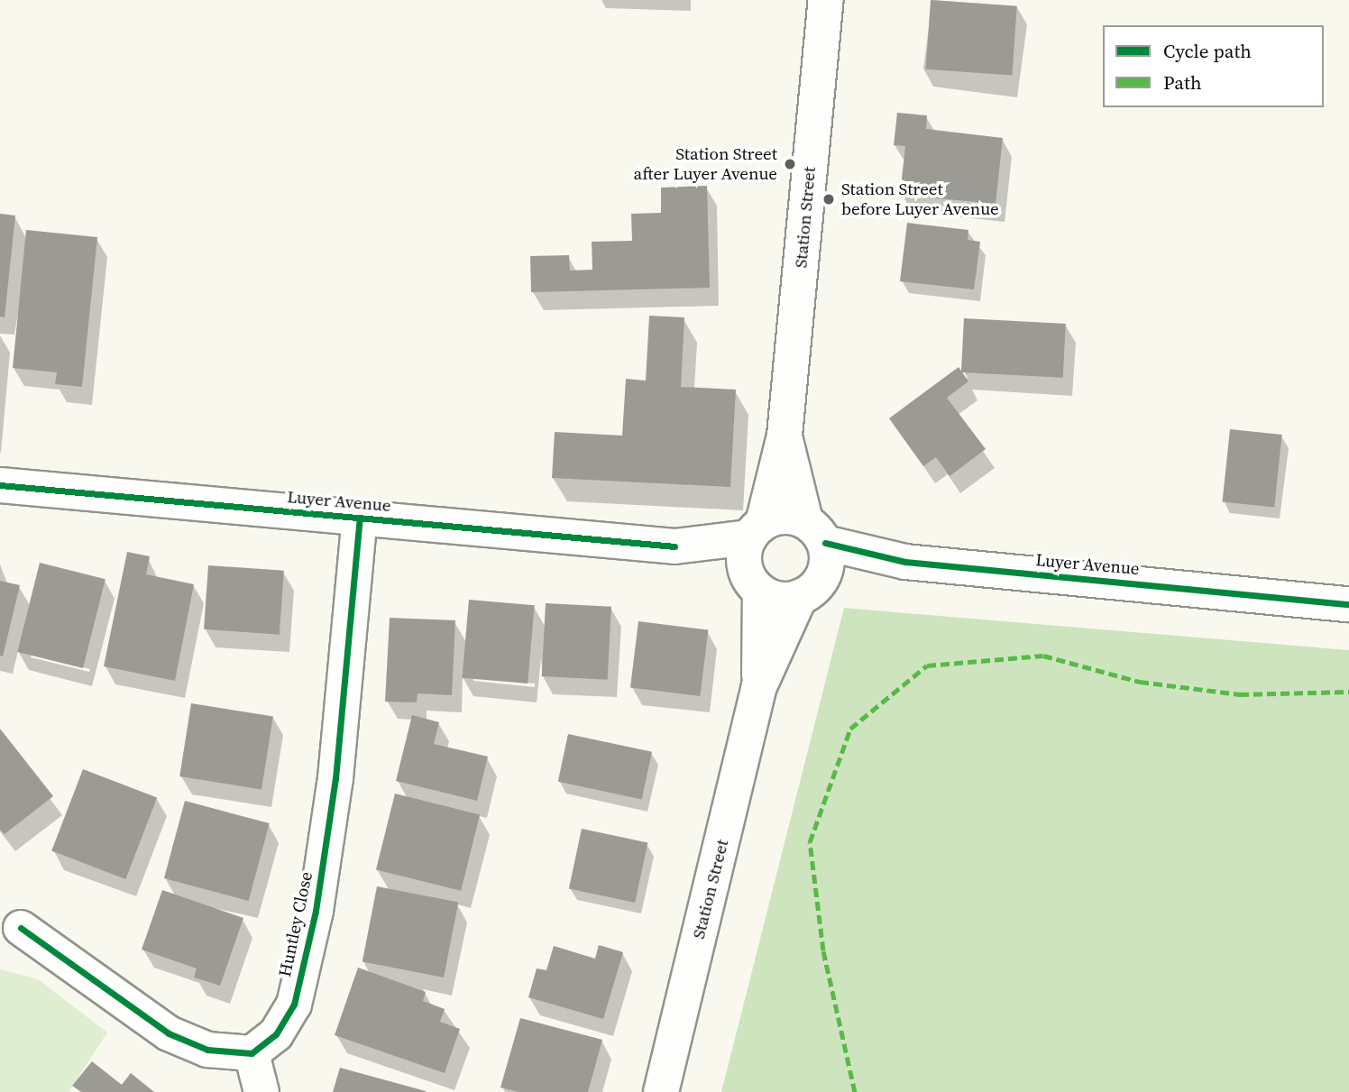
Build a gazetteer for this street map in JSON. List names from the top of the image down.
{
  "streets": {
    "street": ["Station Street", "Luyer Avenue", "Huntley Close"]
  },
  "crossings": [
    ["Station Street", "Luyer Avenue"],
    ["Luyer Avenue", "Huntley Close"]
  ],
  "places": ["Station Street after Luyer Avenue", "Station Street before Luyer Avenue"],
  "legend": ["Cycle path", "Path"]
}
